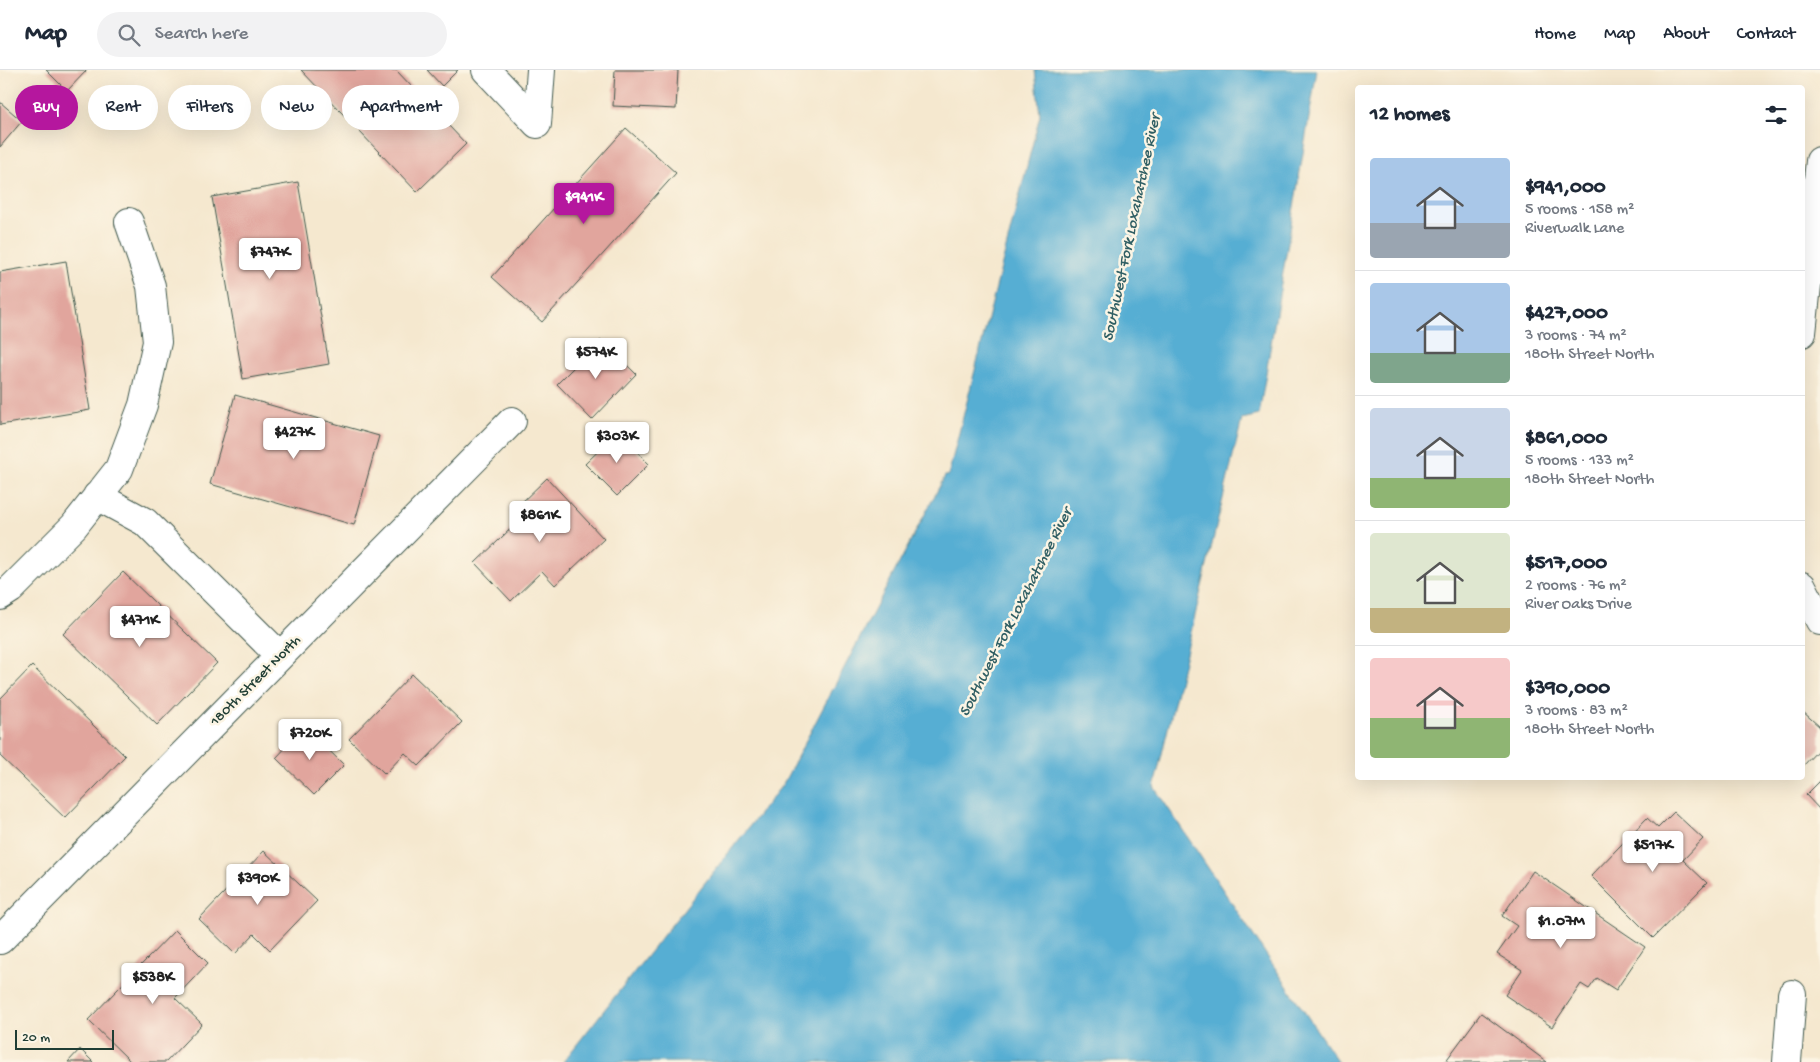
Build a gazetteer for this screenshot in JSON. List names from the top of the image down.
{
  "streets": {
    "street": ["180th Street North"]
  },
  "water": ["Southwest Fork Loxahatchee River"],
  "scale_bar": "20 m",
  "page": {
    "header": "Map",
    "search": "Search here",
    "nav": [
      "Home",
      "Map",
      "About",
      "Contact"
    ],
    "chip": [
      "Buy",
      "Rent",
      "Filters",
      "New",
      "Apartment"
    ],
    "heading": "12 homes",
    "list": [
      {
        "name": "$941,000",
        "note": "5 rooms · 158 m² · Riverwalk Lane"
      },
      {
        "name": "$427,000",
        "note": "3 rooms · 74 m² · 180th Street North"
      },
      {
        "name": "$861,000",
        "note": "5 rooms · 133 m² · 180th Street North"
      },
      {
        "name": "$517,000",
        "note": "2 rooms · 76 m² · River Oaks Drive"
      },
      {
        "name": "$390,000",
        "note": "3 rooms · 83 m² · 180th Street North"
      }
    ],
    "price": [
      "$941K",
      "$747K",
      "$574K",
      "$427K",
      "$303K",
      "$861K",
      "$471K",
      "$720K",
      "$517K",
      "$390K",
      "$1.07M",
      "$538K"
    ],
    "scale": "20 m"
  }
}
